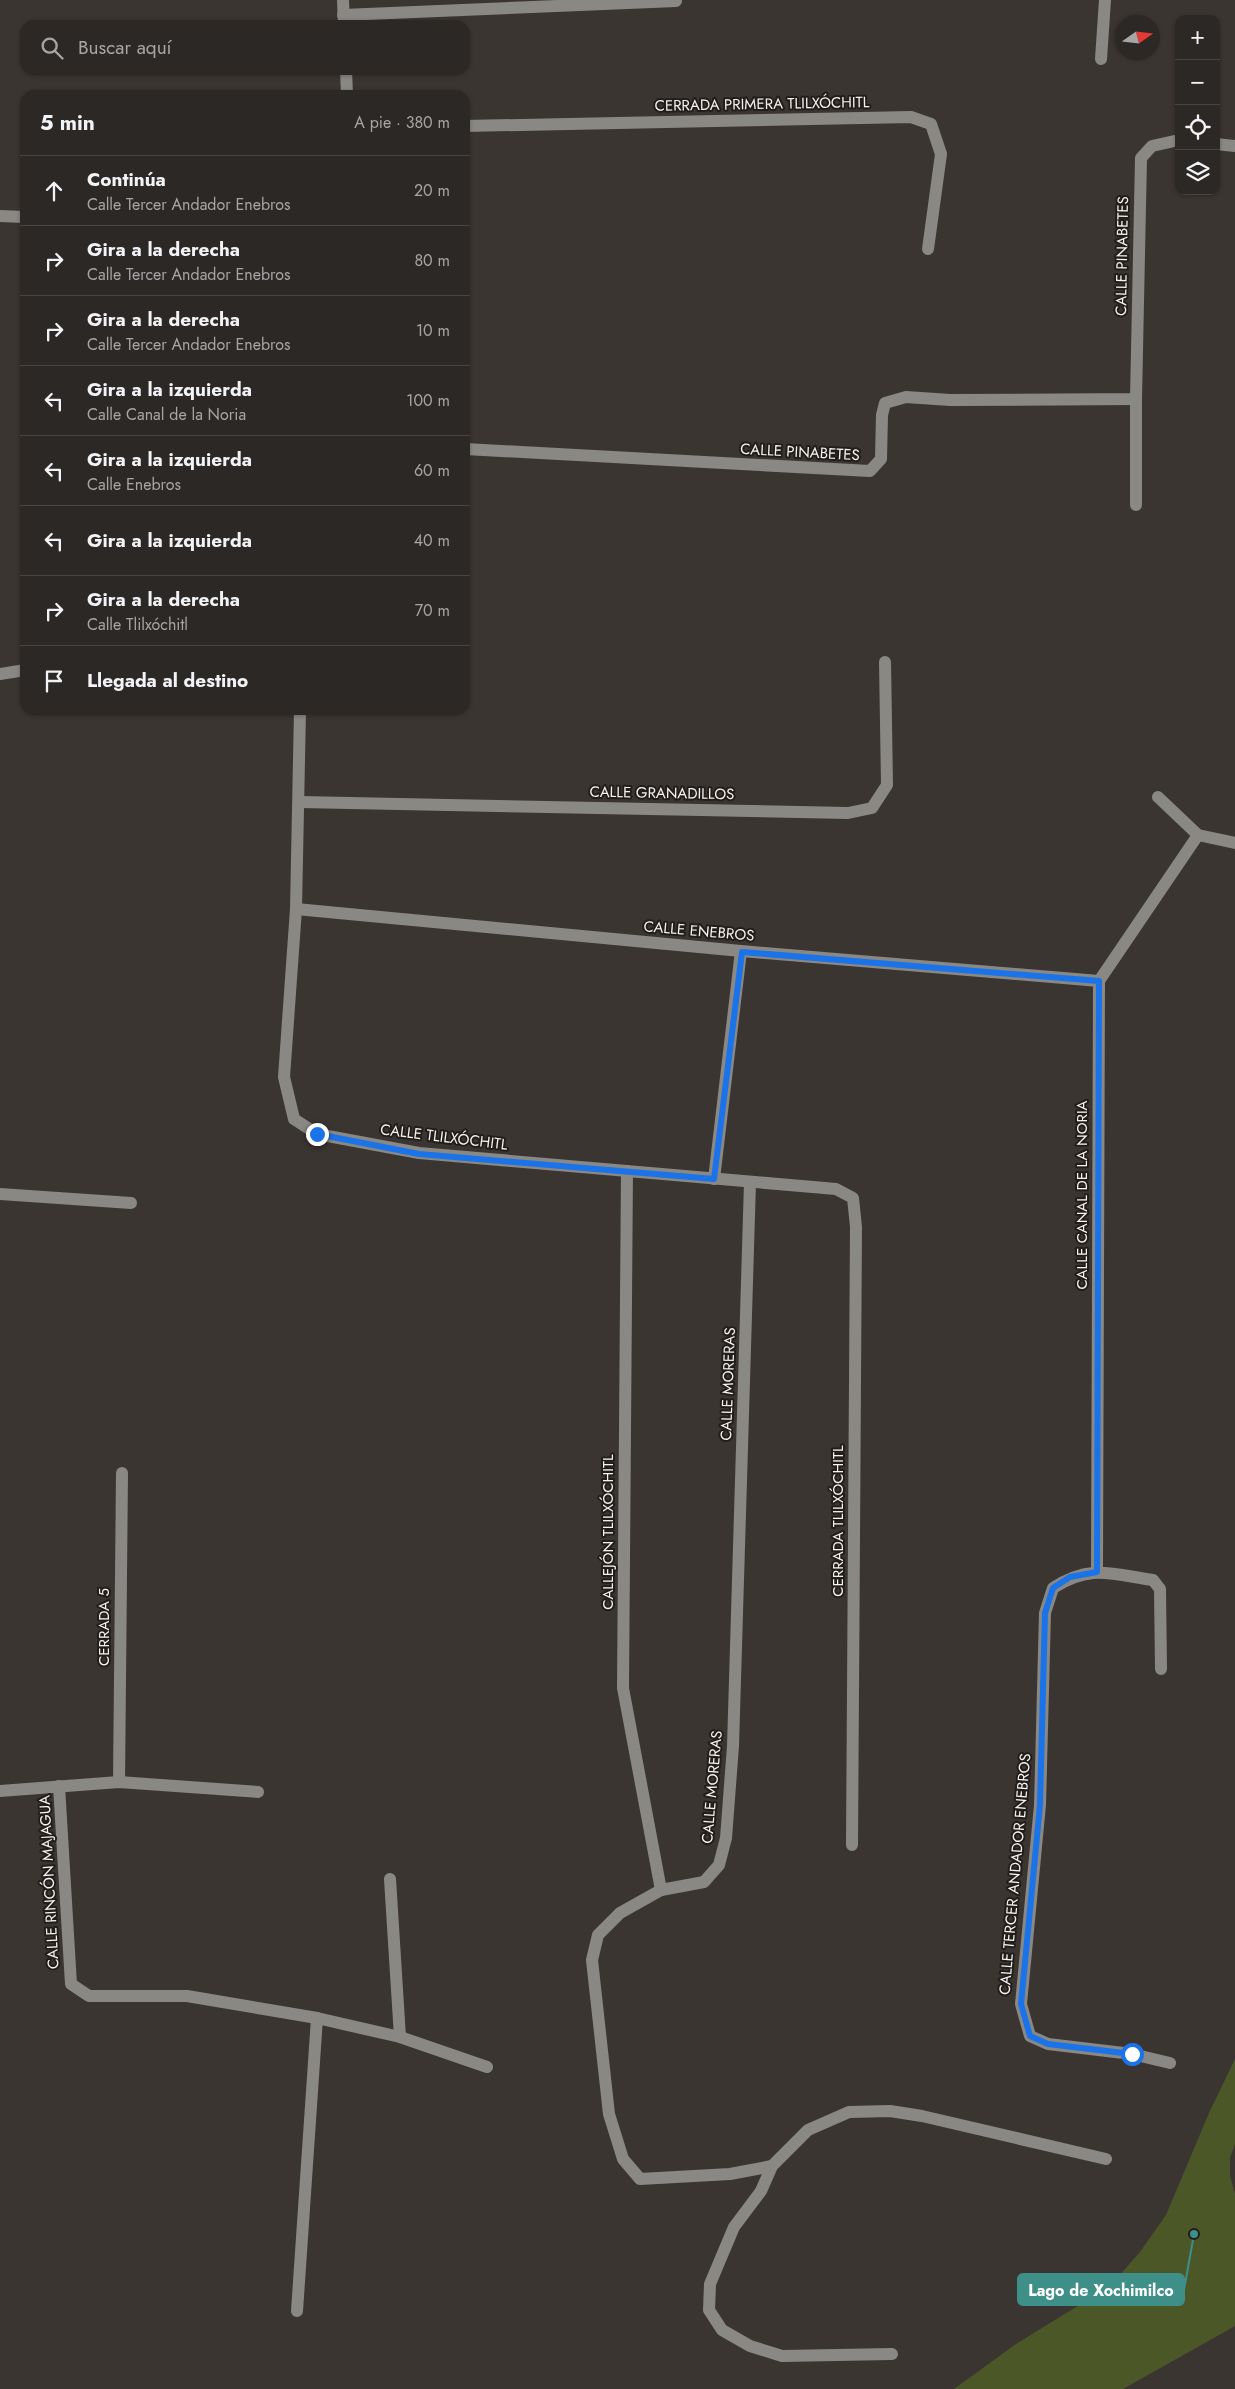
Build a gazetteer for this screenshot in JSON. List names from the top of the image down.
{
  "streets": {
    "street": [
      "CERRADA PRIMERA TLILXÓCHITL",
      "CALLE PINABETES",
      "CALLE GRANADILLOS",
      "CALLE ENEBROS",
      "CALLE TLILXÓCHITL",
      "CALLE CANAL DE LA NORIA",
      "CALLE MORERAS",
      "CERRADA TLILXÓCHITL",
      "CALLEJÓN TLILXÓCHITL",
      "CERRADA 5",
      "CALLE TERCER ANDADOR ENEBROS",
      "CALLE RINCÓN MAJAGUA"
    ]
  },
  "crossings": [
    ["CALLE GRANADILLOS", "CALLE TLILXÓCHITL"],
    ["CALLE ENEBROS", "CALLE TLILXÓCHITL"],
    ["CALLE ENEBROS", "CALLE CANAL DE LA NORIA"],
    ["CALLE TLILXÓCHITL", "CALLE MORERAS"],
    ["CALLE TLILXÓCHITL", "CERRADA TLILXÓCHITL"],
    ["CALLE TLILXÓCHITL", "CALLEJÓN TLILXÓCHITL"],
    ["CALLE CANAL DE LA NORIA", "CALLE TERCER ANDADOR ENEBROS"],
    ["CALLE MORERAS", "CALLEJÓN TLILXÓCHITL"]
  ],
  "places": ["Lago de Xochimilco"],
  "north": "right",
  "page": {
    "map_buttons": ["+", "−"],
    "search": "Buscar aquí",
    "heading": ["5 min", "A pie · 380 m"],
    "list": [
      ["Continúa", "Calle Tercer Andador Enebros", "20 m"],
      ["Gira a la derecha", "Calle Tercer Andador Enebros", "80 m"],
      ["Gira a la derecha", "Calle Tercer Andador Enebros", "10 m"],
      ["Gira a la izquierda", "Calle Canal de la Noria", "100 m"],
      ["Gira a la izquierda", "Calle Enebros", "60 m"],
      ["Gira a la izquierda", "40 m"],
      ["Gira a la derecha", "Calle Tlilxóchitl", "70 m"],
      "Llegada al destino"
    ]
  }
}
